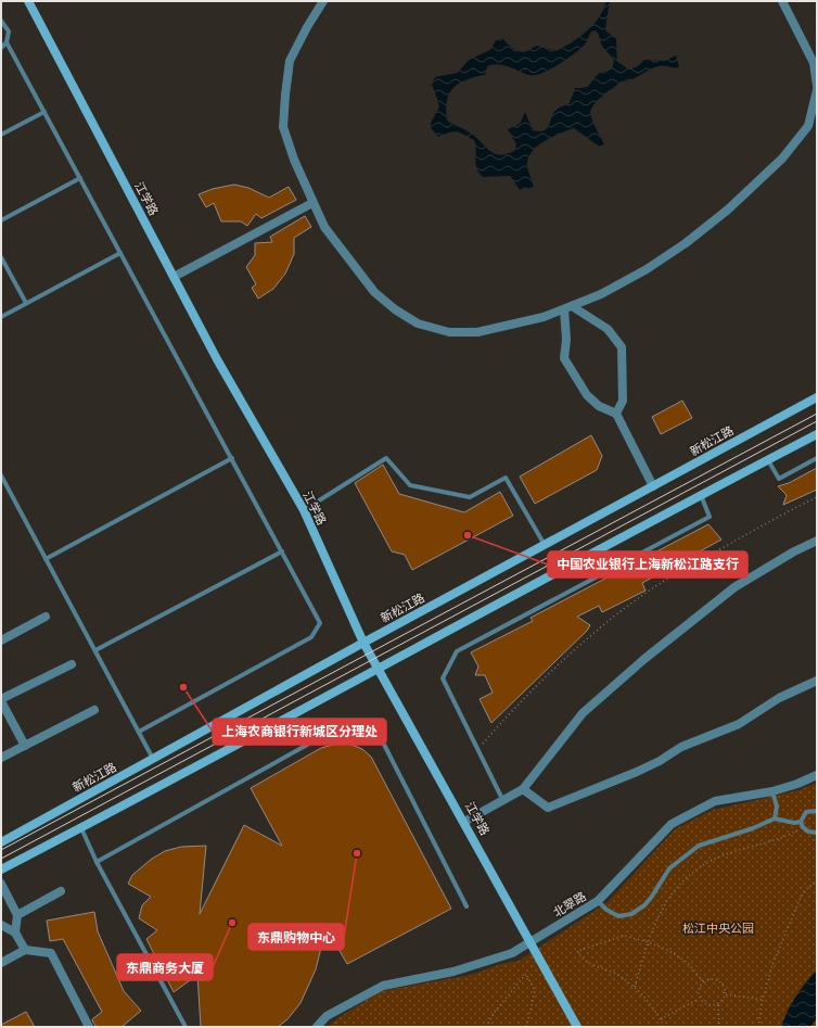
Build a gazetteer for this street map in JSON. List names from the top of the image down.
{
  "streets": {
    "main road": ["江学路", "新松江路"],
    "street": ["北翠路"]
  },
  "crossings": [
    ["江学路", "新松江路"],
    ["江学路", "北翠路"]
  ],
  "parks": ["松江中央公园"],
  "places": [
    "中国农业银行上海新松江路支行",
    "上海农商银行新城区分理处",
    "东鼎购物中心",
    "东鼎商务大厦"
  ]
}
